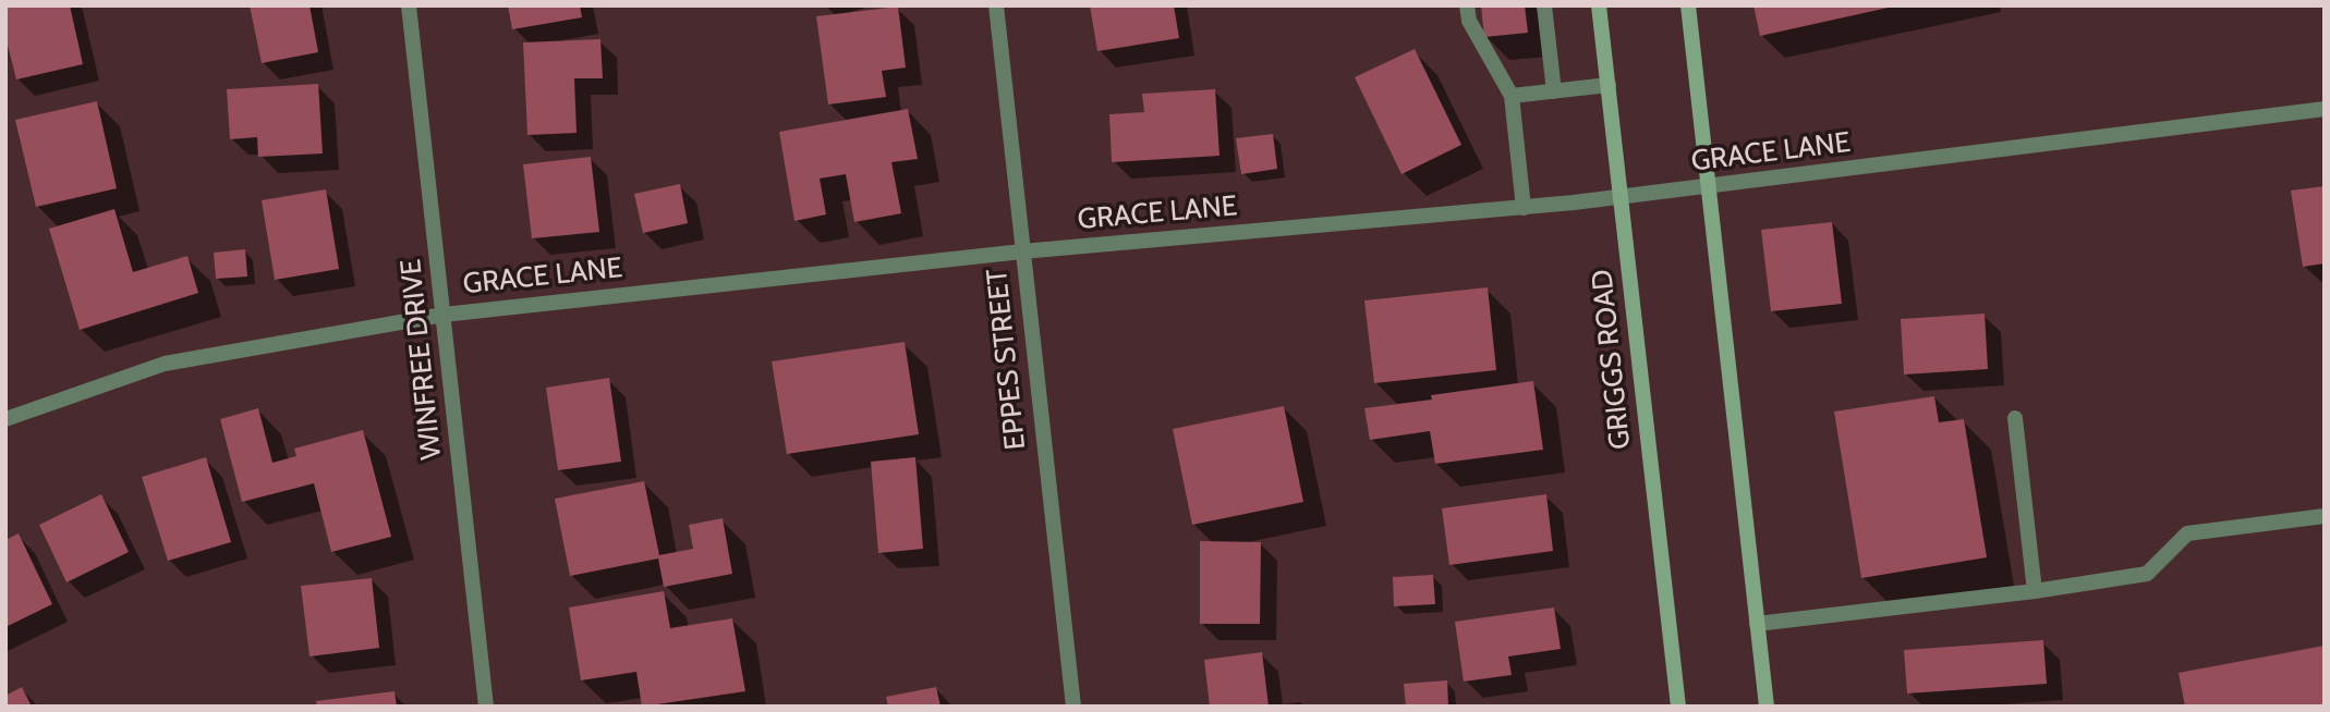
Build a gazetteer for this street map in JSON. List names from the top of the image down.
{
  "streets": {
    "main road": ["GRIGGS ROAD"],
    "street": ["GRACE LANE", "WINFREE DRIVE", "EPPES STREET"]
  },
  "crossings": [
    ["GRACE LANE", "WINFREE DRIVE"],
    ["GRACE LANE", "EPPES STREET"],
    ["GRACE LANE", "GRIGGS ROAD"]
  ]
}
